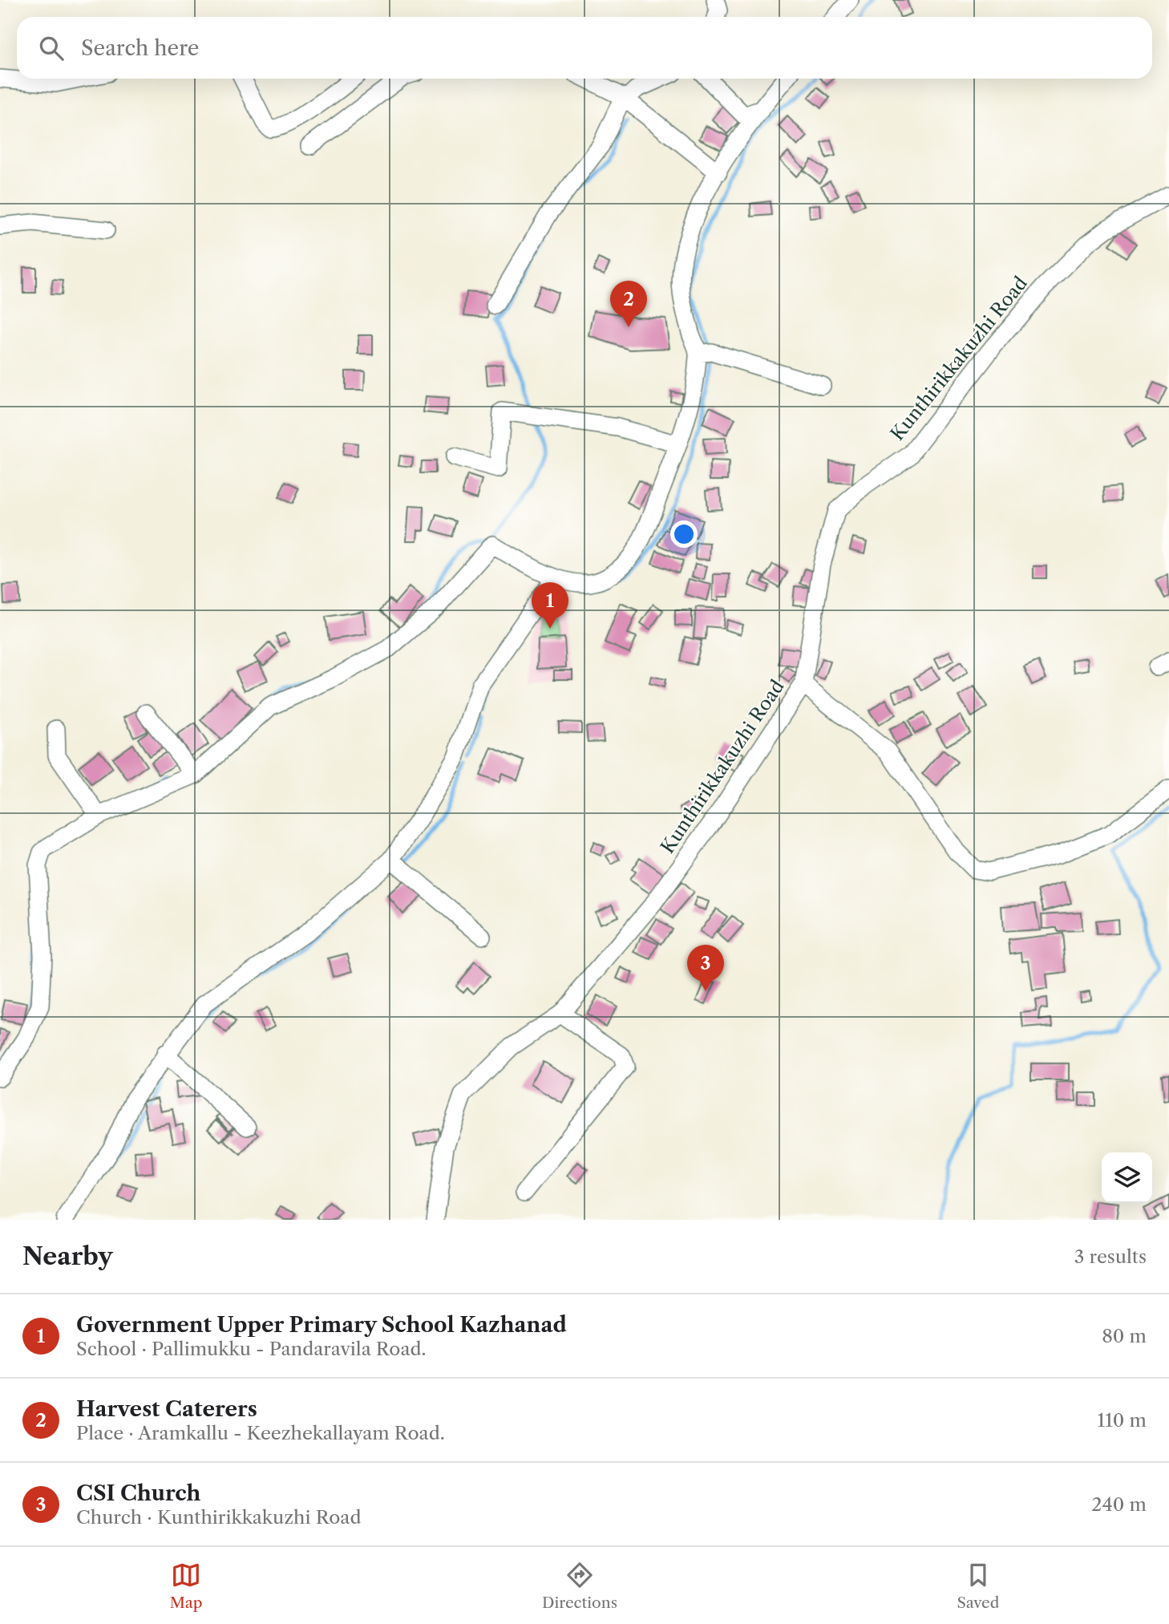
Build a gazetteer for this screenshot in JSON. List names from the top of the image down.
{
  "streets": {
    "street": ["Kunthirikkakuzhi Road"]
  },
  "page": {
    "search": "Search here",
    "pins": ["2", "1", "3"],
    "heading": ["Nearby", "3 results"],
    "list": [
      {
        "mark": "1",
        "name": "Government Upper Primary School Kazhanad",
        "note": "School · Pallimukku - Pandaravila Road.",
        "value": "80 m"
      },
      {
        "mark": "2",
        "name": "Harvest Caterers",
        "note": "Place · Aramkallu - Keezhekallayam Road.",
        "value": "110 m"
      },
      {
        "mark": "3",
        "name": "CSI Church",
        "note": "Church · Kunthirikkakuzhi Road",
        "value": "240 m"
      }
    ],
    "nav": ["Map", "Directions", "Saved"]
  }
}
